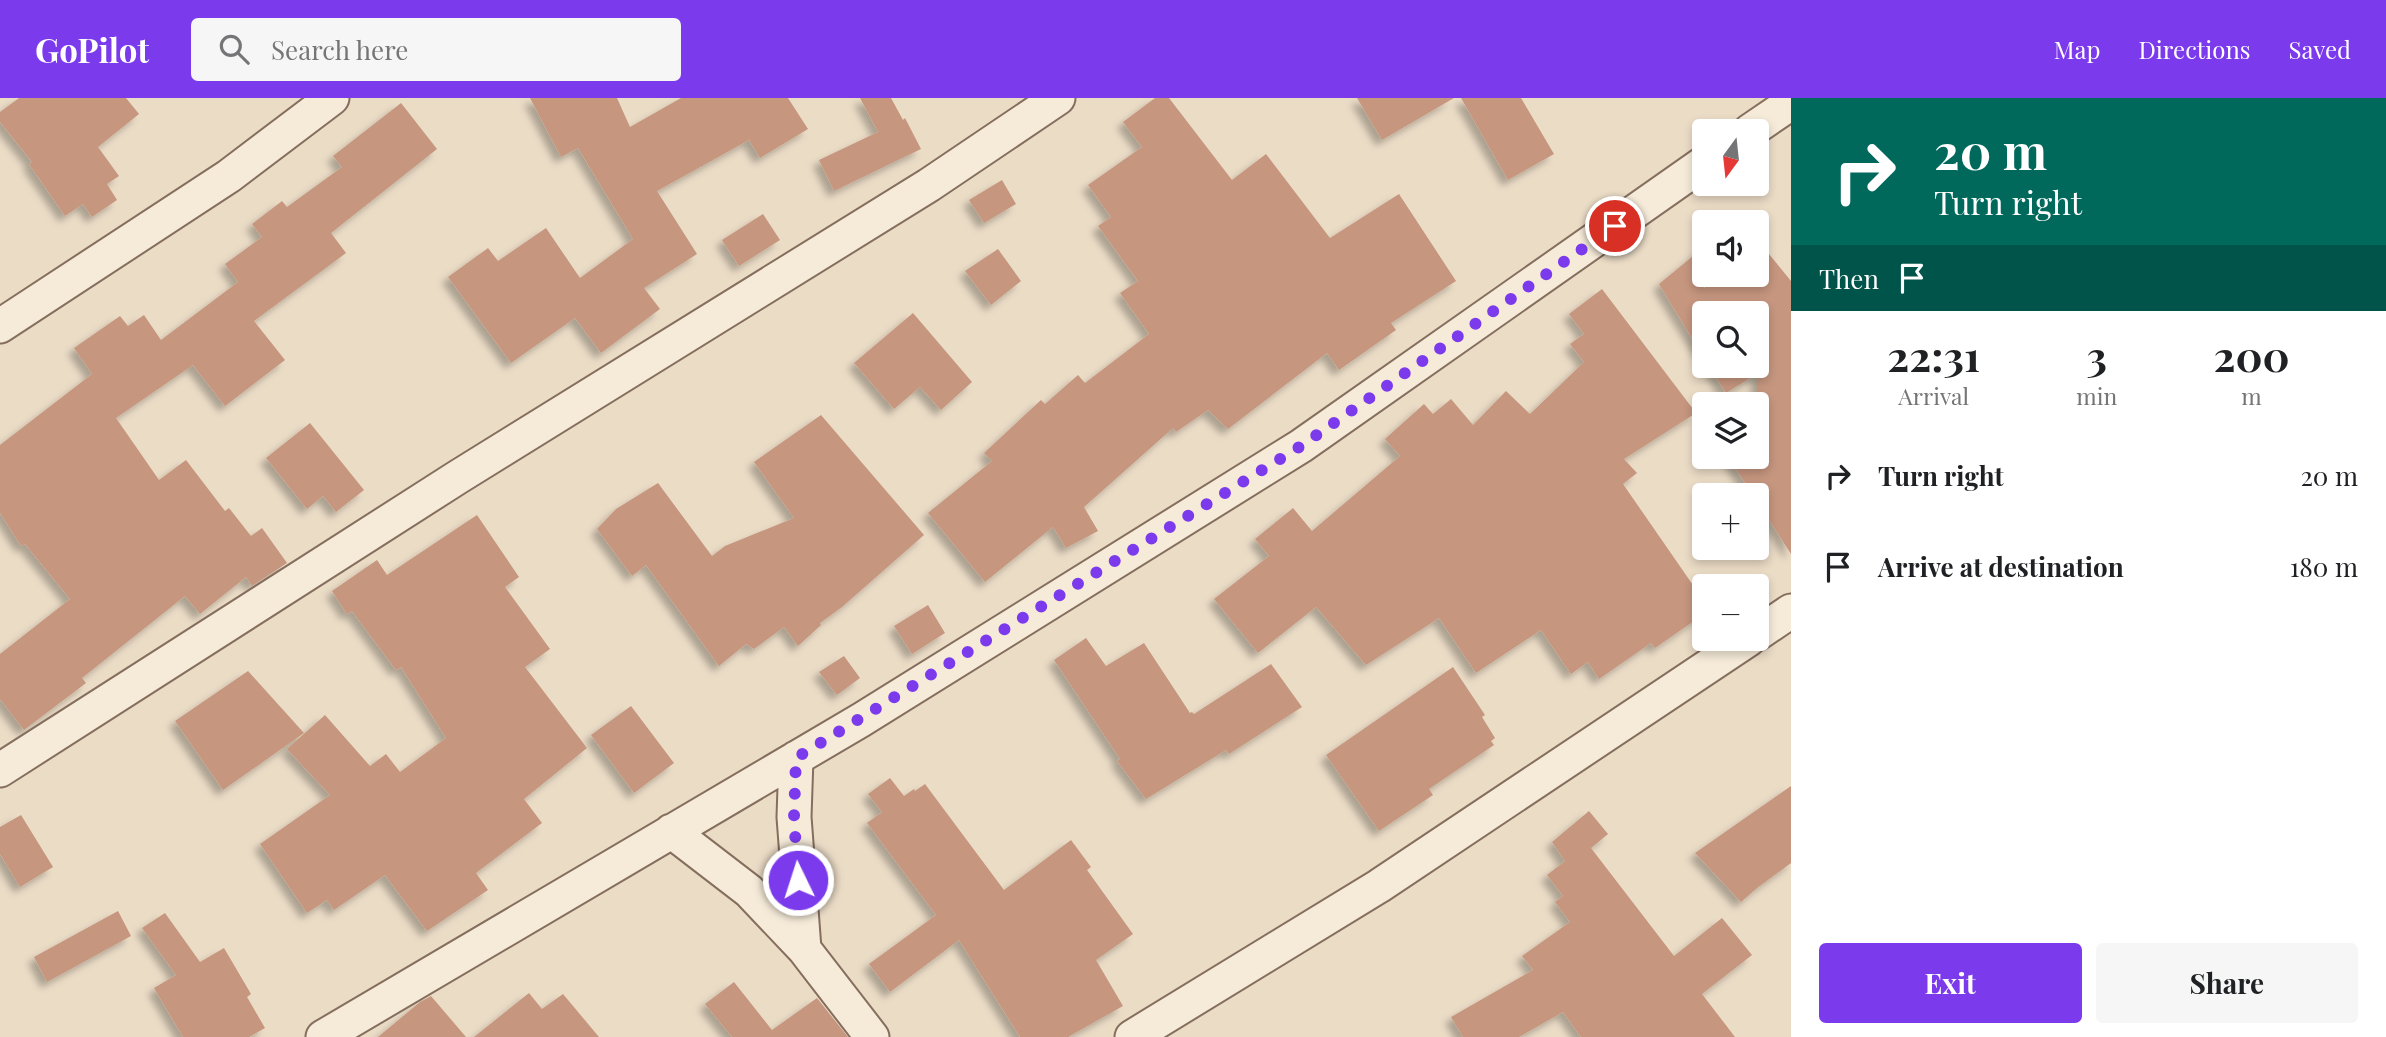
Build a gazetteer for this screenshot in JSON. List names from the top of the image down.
{
  "north": "bottom",
  "page": {
    "header": "GoPilot",
    "search": "Search here",
    "nav": ["Map", "Directions", "Saved"],
    "turn": ["20 m", "Turn right"],
    "map_buttons": ["+", "−"],
    "then": "Then",
    "eta": [
      "22:31",
      "Arrival",
      "3",
      "min",
      "200",
      "m"
    ],
    "list": [
      {
        "name": "Turn right",
        "value": "20 m"
      },
      {
        "name": "Arrive at destination",
        "value": "180 m"
      }
    ],
    "buttons": ["Exit", "Share"]
  }
}
